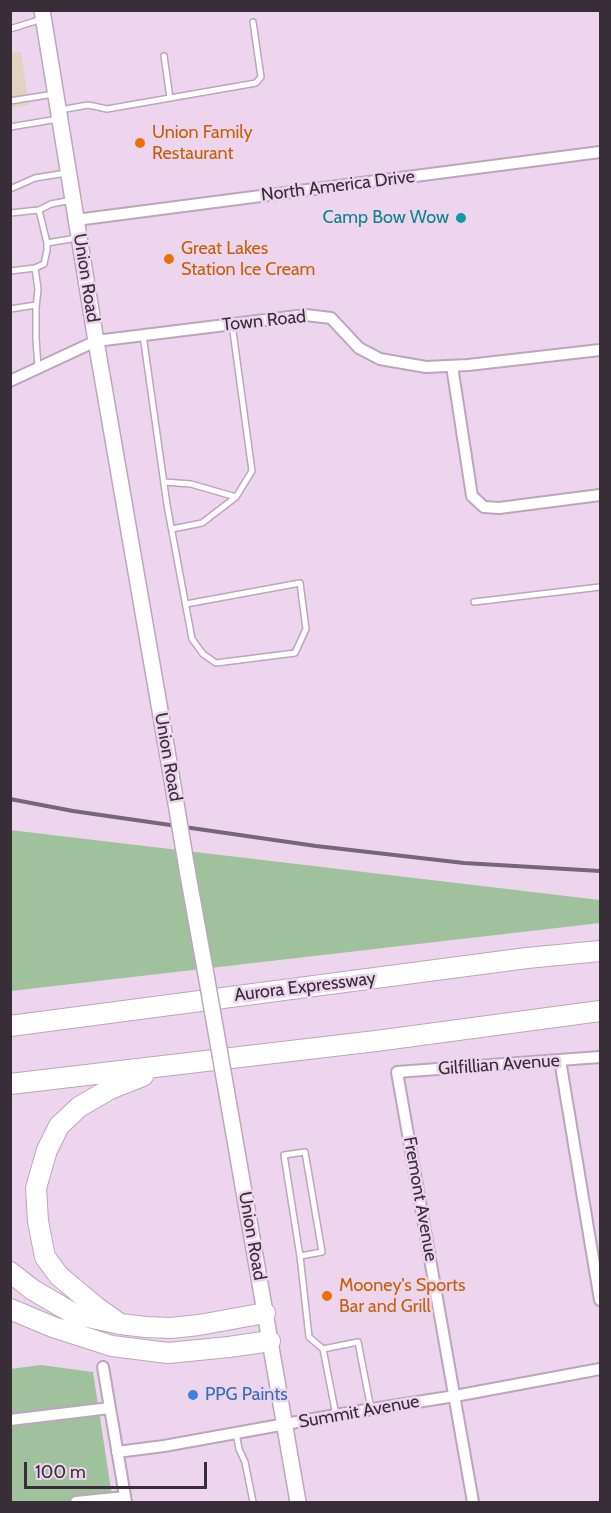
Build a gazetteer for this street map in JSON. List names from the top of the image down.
{
  "streets": {
    "highway": ["Aurora Expressway"],
    "main road": ["Union Road"],
    "street": [
      "North America Drive",
      "Town Road",
      "Gilfillian Avenue",
      "Fremont Avenue",
      "Summit Avenue"
    ]
  },
  "crossings": [
    ["North America Drive", "Union Road"],
    ["Union Road", "Town Road"],
    ["Union Road", "Summit Avenue"],
    ["Gilfillian Avenue", "Fremont Avenue"],
    ["Fremont Avenue", "Summit Avenue"]
  ],
  "places": [
    "Union Family Restaurant",
    "Camp Bow Wow",
    "Great Lakes Station Ice Cream",
    "Mooney's Sports Bar and Grill",
    "PPG Paints"
  ],
  "scale_bar": "100 m"
}
